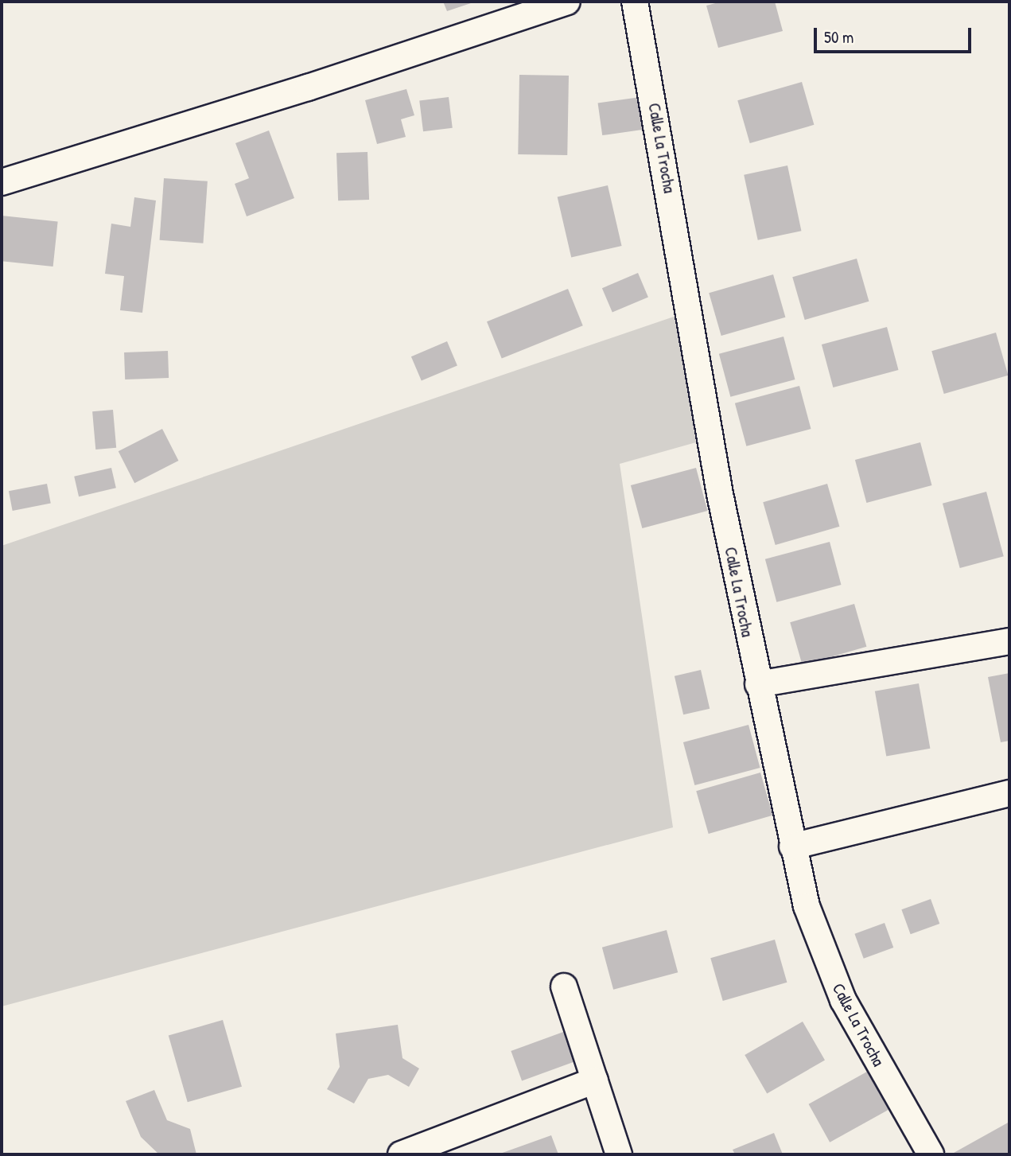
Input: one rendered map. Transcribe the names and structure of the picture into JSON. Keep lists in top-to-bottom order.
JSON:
{
  "streets": {
    "street": ["Calle La Trocha"]
  },
  "scale_bar": "50 m"
}
